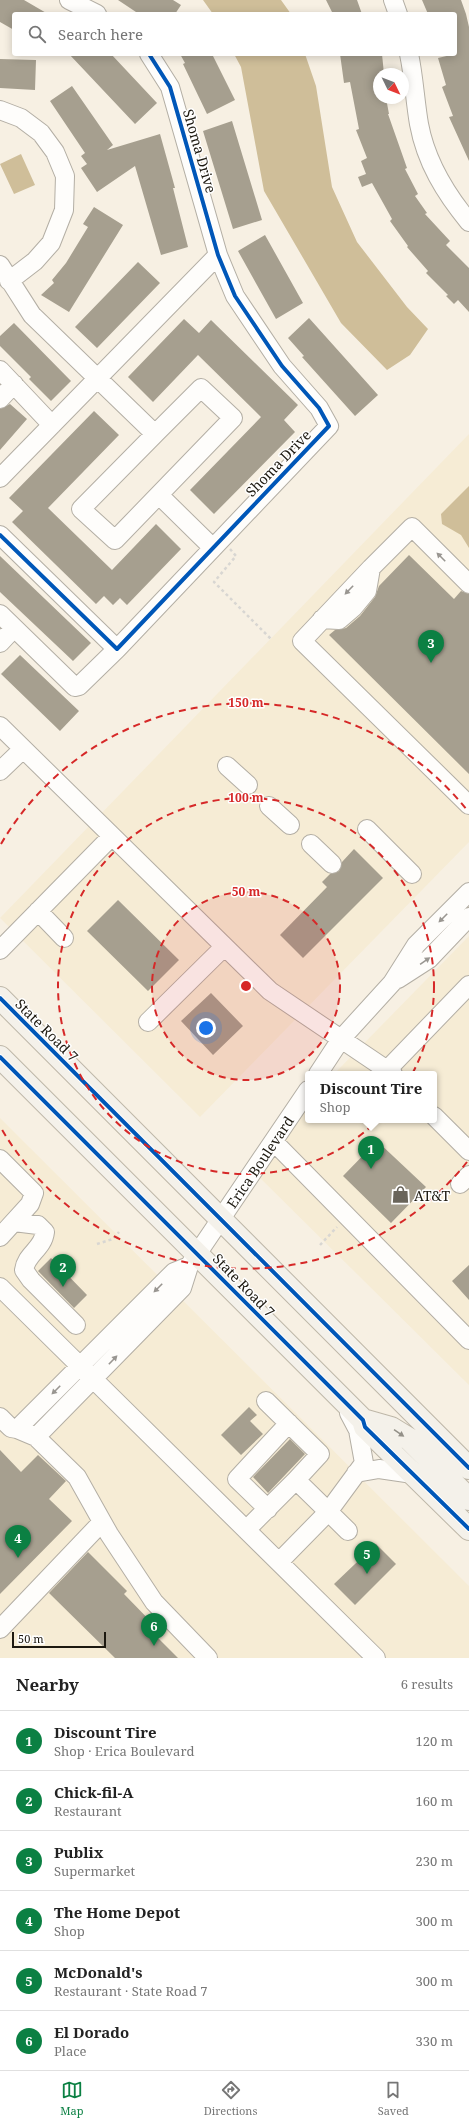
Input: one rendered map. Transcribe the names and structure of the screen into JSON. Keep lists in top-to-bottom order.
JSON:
{
  "streets": {
    "main road": ["State Road 7"],
    "street": ["Shoma Drive", "Erica Boulevard"]
  },
  "crossings": [
    ["State Road 7", "Erica Boulevard"]
  ],
  "places": {
    "shop": ["AT&T"]
  },
  "scale_bar": "50 m",
  "north": "bottom right",
  "page": {
    "search": "Search here",
    "pins": [
      "3",
      "1",
      "2",
      "4",
      "5",
      "6"
    ],
    "popup": ["Discount Tire", "Shop"],
    "scale": "50 m",
    "heading": ["Nearby", "6 results"],
    "list": [
      {
        "mark": "1",
        "name": "Discount Tire",
        "note": "Shop · Erica Boulevard",
        "value": "120 m"
      },
      {
        "mark": "2",
        "name": "Chick-fil-A",
        "note": "Restaurant",
        "value": "160 m"
      },
      {
        "mark": "3",
        "name": "Publix",
        "note": "Supermarket",
        "value": "230 m"
      },
      {
        "mark": "4",
        "name": "The Home Depot",
        "note": "Shop",
        "value": "300 m"
      },
      {
        "mark": "5",
        "name": "McDonald's",
        "note": "Restaurant · State Road 7",
        "value": "300 m"
      },
      {
        "mark": "6",
        "name": "El Dorado",
        "note": "Place",
        "value": "330 m"
      }
    ],
    "nav": ["Map", "Directions", "Saved"]
  },
  "rings": ["150 m", "100 m", "50 m"]
}
